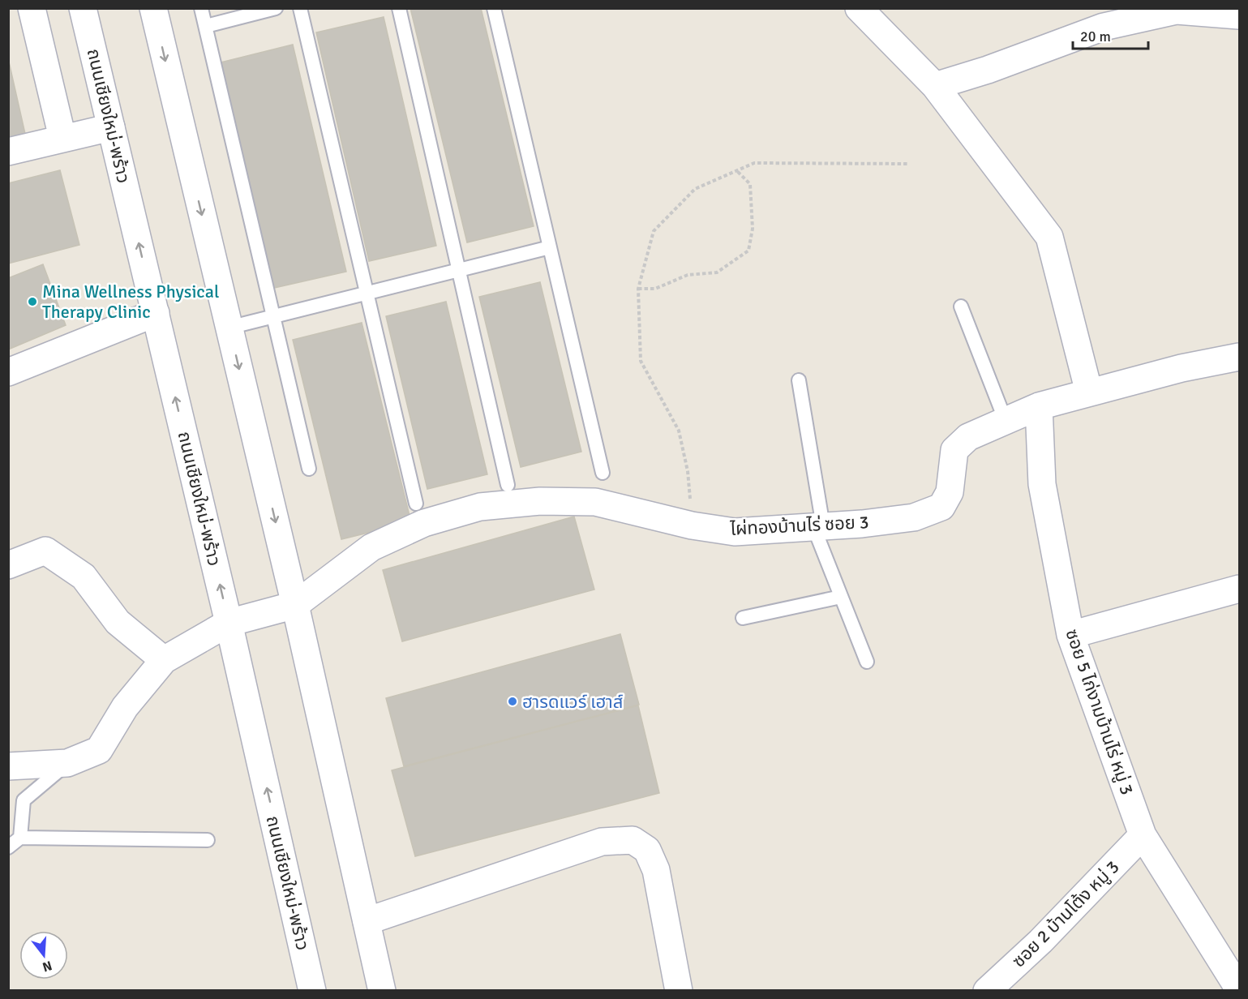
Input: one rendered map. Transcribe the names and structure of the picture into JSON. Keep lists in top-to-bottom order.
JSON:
{
  "streets": {
    "street": [
      "ถนนเชียงใหม่-พร้าว",
      "ไผ่ทองบ้านไร่ ซอย 3",
      "ซอย 5 ไก่งามบ้านไร่ หมู่ 3",
      "ซอย 2 บ้านโต้ง หมู่ 3"
    ]
  },
  "crossings": [
    ["ไผ่ทองบ้านไร่ ซอย 3", "ซอย 5 ไก่งามบ้านไร่ หมู่ 3"],
    ["ซอย 5 ไก่งามบ้านไร่ หมู่ 3", "ซอย 2 บ้านโต้ง หมู่ 3"]
  ],
  "places": ["Mina Wellness Physical Therapy Clinic", "ฮารดแวร์ เฮาส์"],
  "scale_bar": "20 m",
  "north": "bottom"
}
